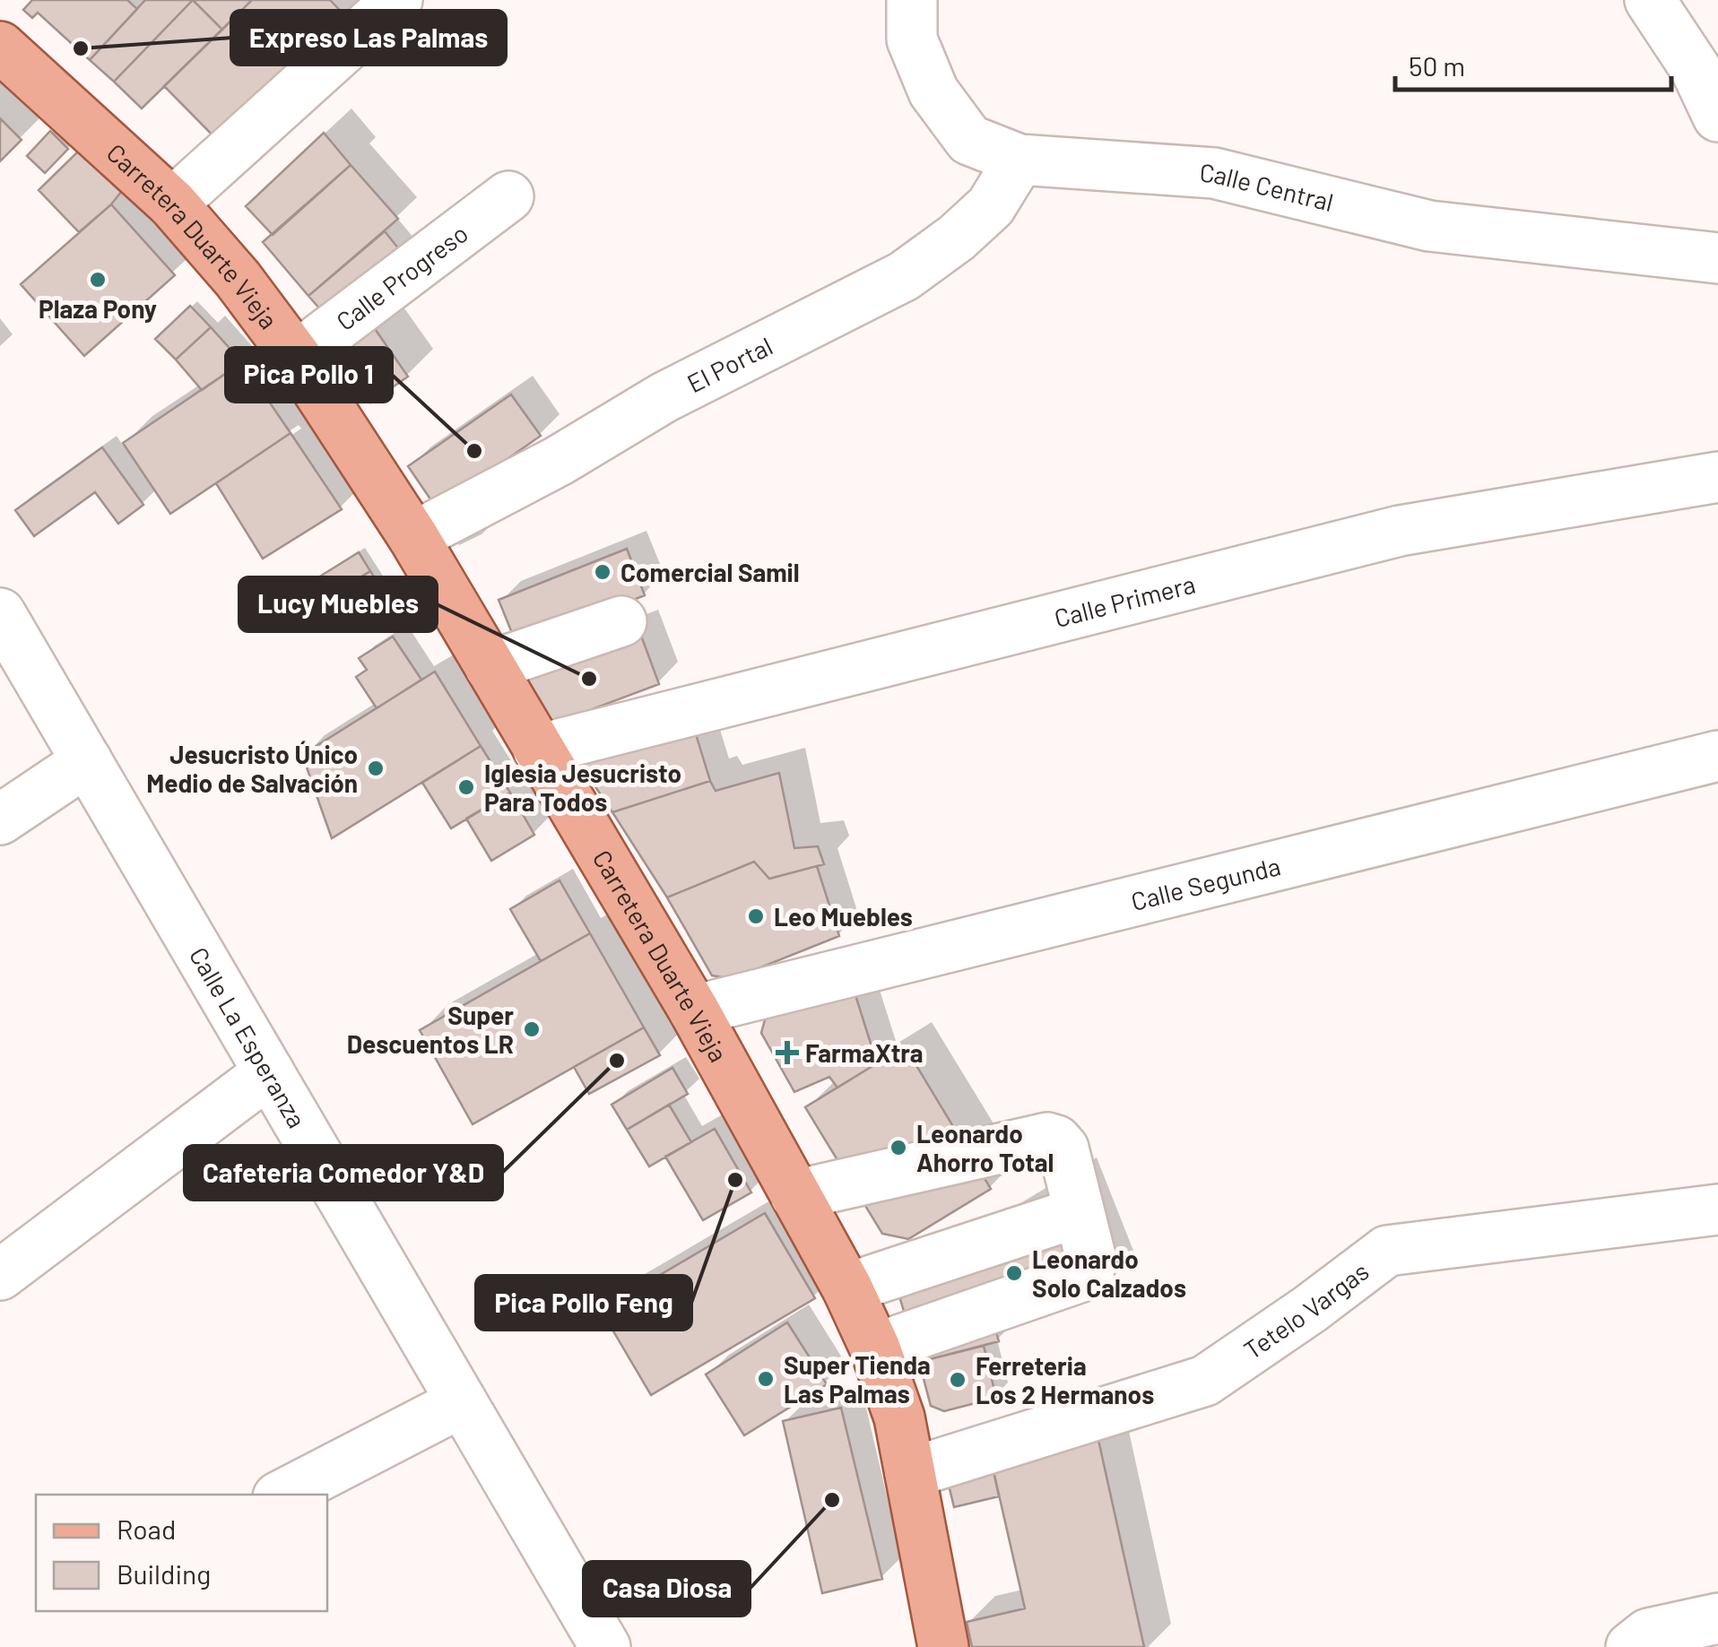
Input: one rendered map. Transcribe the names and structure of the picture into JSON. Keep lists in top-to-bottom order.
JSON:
{
  "streets": {
    "main road": ["Carretera Duarte Vieja"],
    "street": [
      "Calle Central",
      "Calle Progreso",
      "El Portal",
      "Calle Primera",
      "Calle Segunda",
      "Calle La Esperanza",
      "Tetelo Vargas"
    ]
  },
  "crossings": [
    ["Calle Central", "El Portal"],
    ["Carretera Duarte Vieja", "Calle Progreso"],
    ["Carretera Duarte Vieja", "El Portal"],
    ["Carretera Duarte Vieja", "Calle Primera"],
    ["Carretera Duarte Vieja", "Calle Segunda"],
    ["Carretera Duarte Vieja", "Tetelo Vargas"]
  ],
  "places": {
    "other": [
      "Expreso Las Palmas",
      "Plaza Pony",
      "Pica Pollo 1",
      "Comercial Samil",
      "Lucy Muebles",
      "Jesucristo Único Medio de Salvación",
      "Iglesia Jesucristo Para Todos",
      "Leo Muebles",
      "Super Descuentos LR",
      "Cafeteria Comedor Y&D",
      "Leonardo Ahorro Total",
      "Pica Pollo Feng",
      "Leonardo Solo Calzados",
      "Super Tienda Las Palmas",
      "Ferreteria Los 2 Hermanos",
      "Casa Diosa"
    ],
    "health": ["FarmaXtra"]
  },
  "legend": ["Road", "Building"],
  "scale_bar": "50 m"
}
